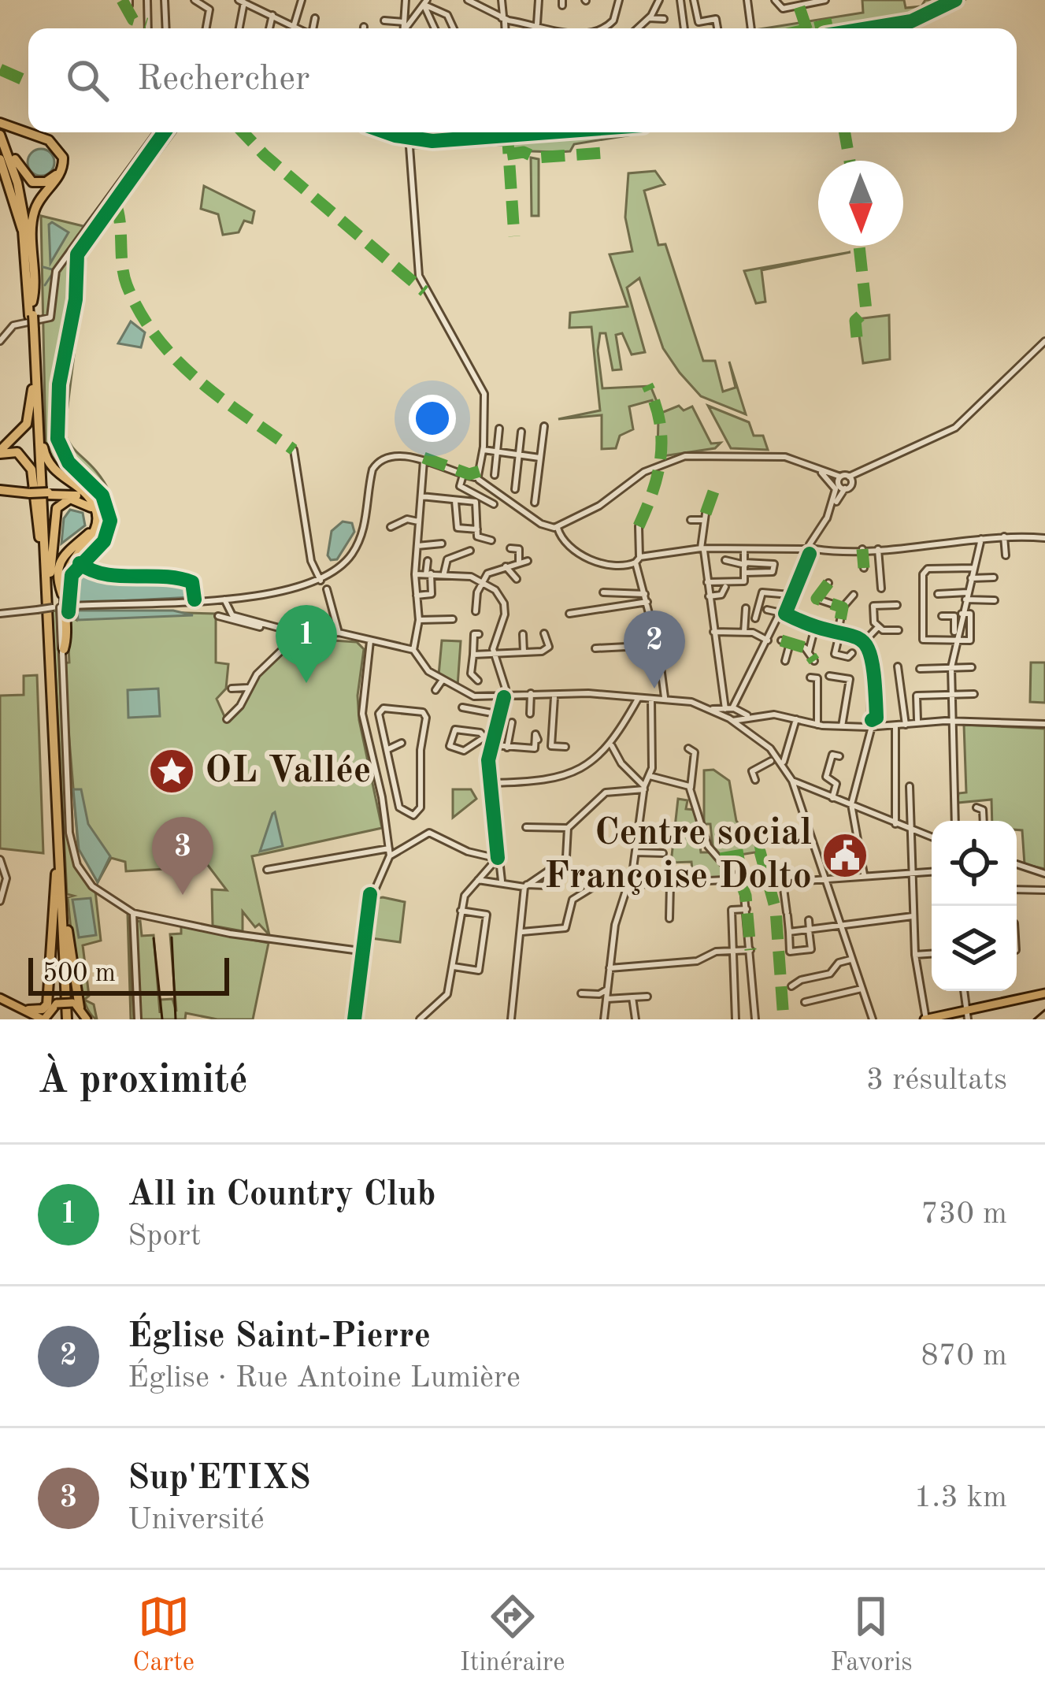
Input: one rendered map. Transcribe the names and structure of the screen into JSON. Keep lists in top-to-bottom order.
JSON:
{
  "places": {
    "place": ["OL Vallée"],
    "public building": ["Centre social Françoise Dolto"]
  },
  "scale_bar": "500 m",
  "north": "bottom",
  "page": {
    "search": "Rechercher",
    "pins": ["1", "2", "3"],
    "scale": "500 m",
    "heading": ["À proximité", "3 résultats"],
    "list": [
      {
        "mark": "1",
        "name": "All in Country Club",
        "note": "Sport",
        "value": "730 m"
      },
      {
        "mark": "2",
        "name": "Église Saint-Pierre",
        "note": "Église · Rue Antoine Lumière",
        "value": "870 m"
      },
      {
        "mark": "3",
        "name": "Sup'ETIXS",
        "note": "Université",
        "value": "1.3 km"
      }
    ],
    "nav": ["Carte", "Itinéraire", "Favoris"]
  }
}
